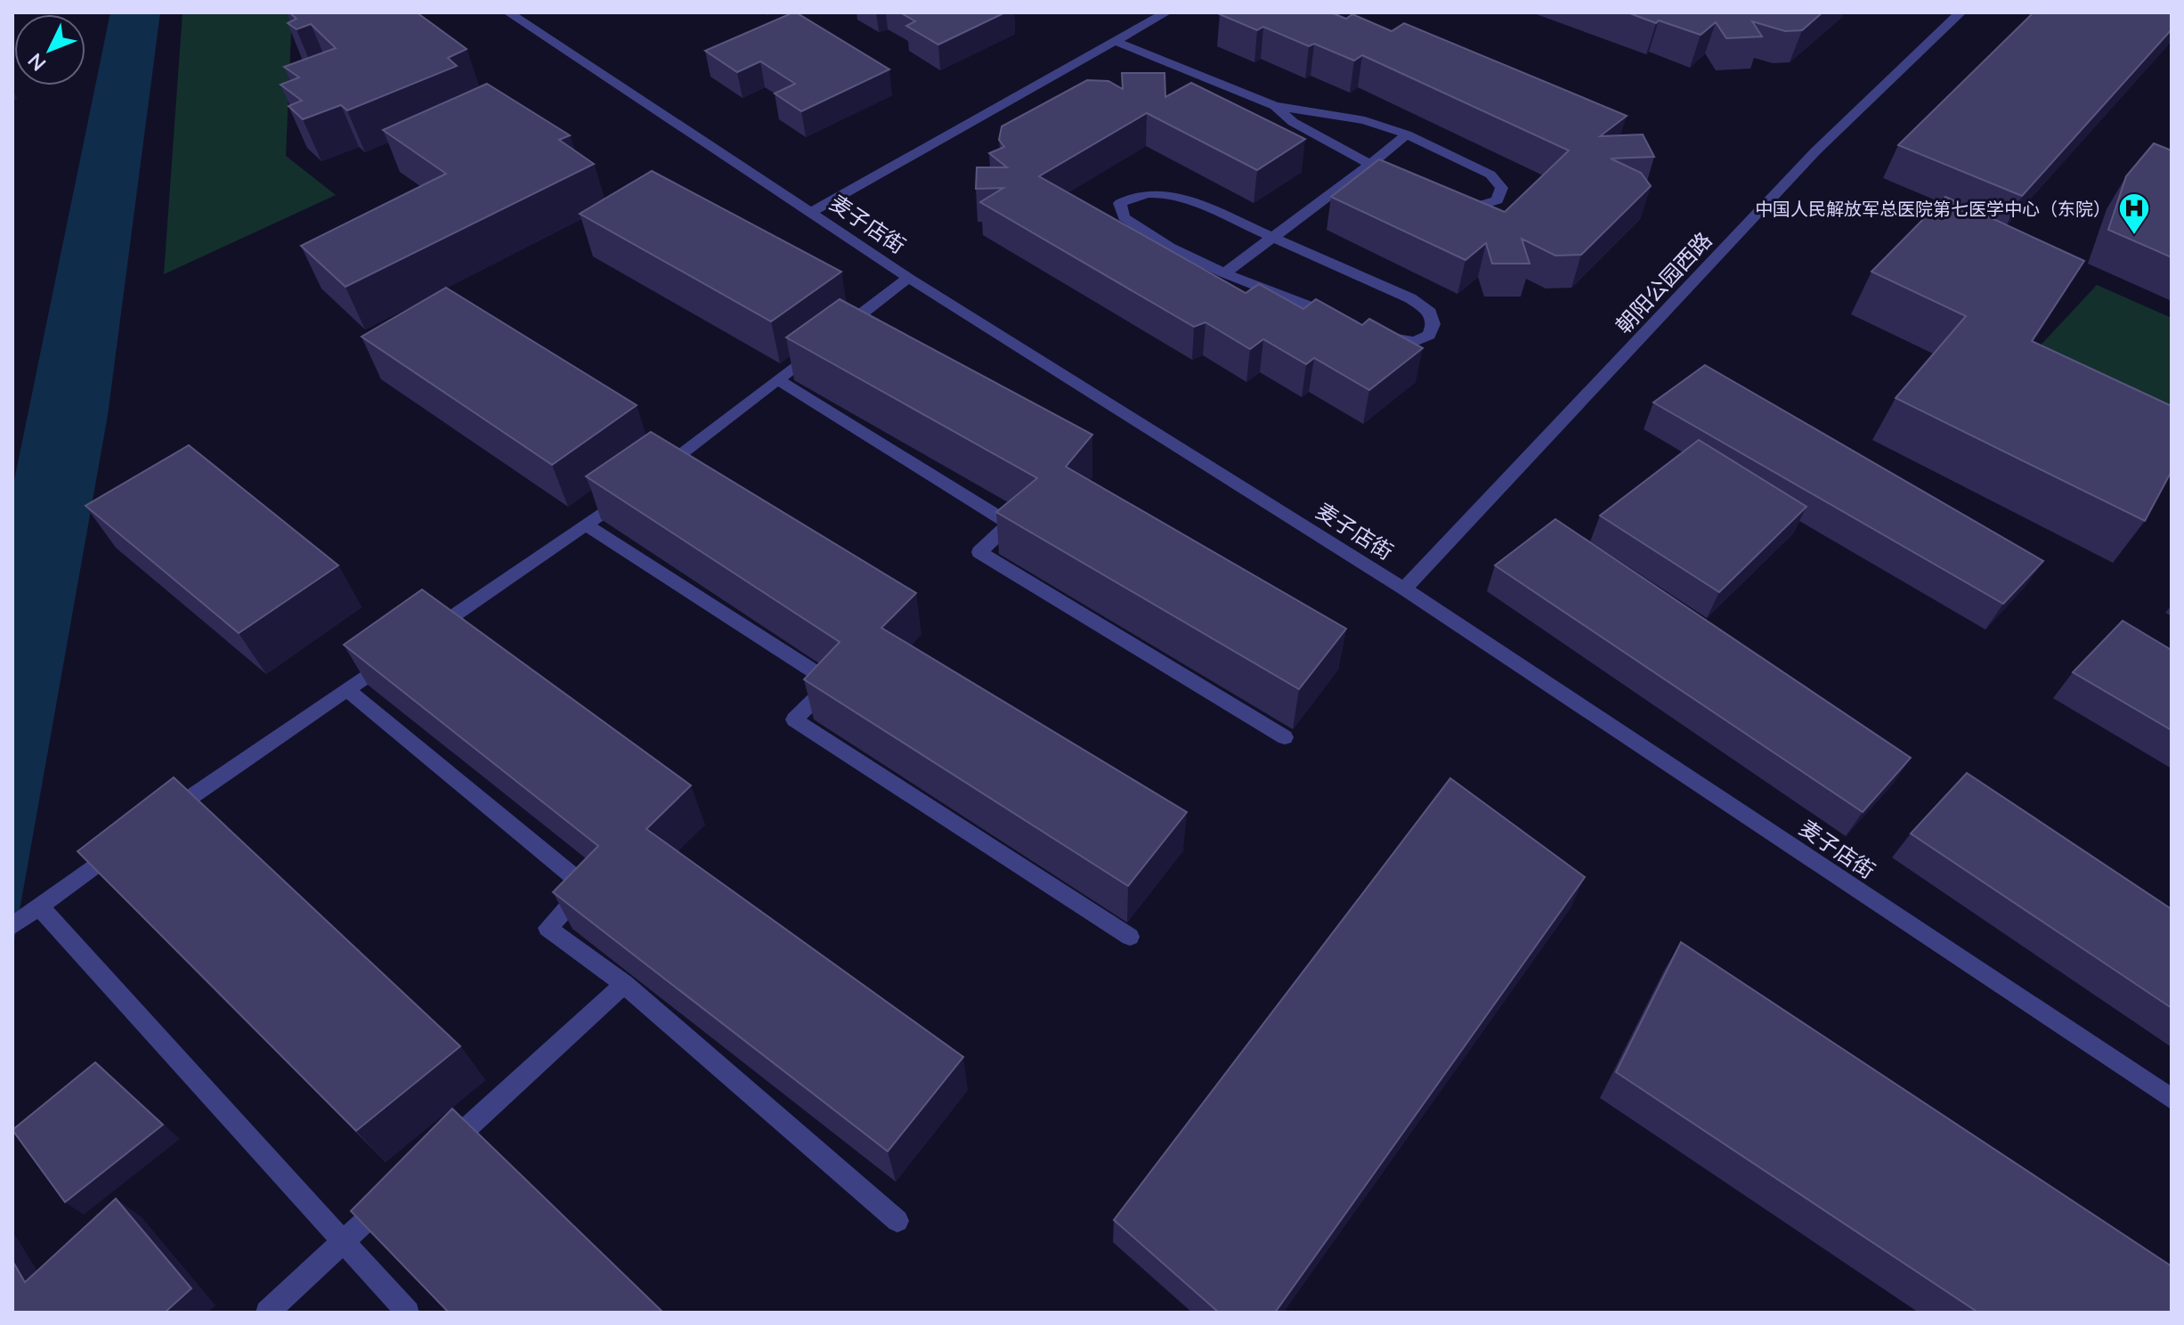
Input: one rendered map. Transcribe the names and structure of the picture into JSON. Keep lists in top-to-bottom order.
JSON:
{
  "streets": {
    "street": ["麦子店街", "朝阳公园西路"]
  },
  "crossings": [
    ["麦子店街", "朝阳公园西路"]
  ],
  "places": {
    "hospital": ["中国人民解放军总医院第七医学中心（东院）"]
  },
  "north": "bottom left"
}
